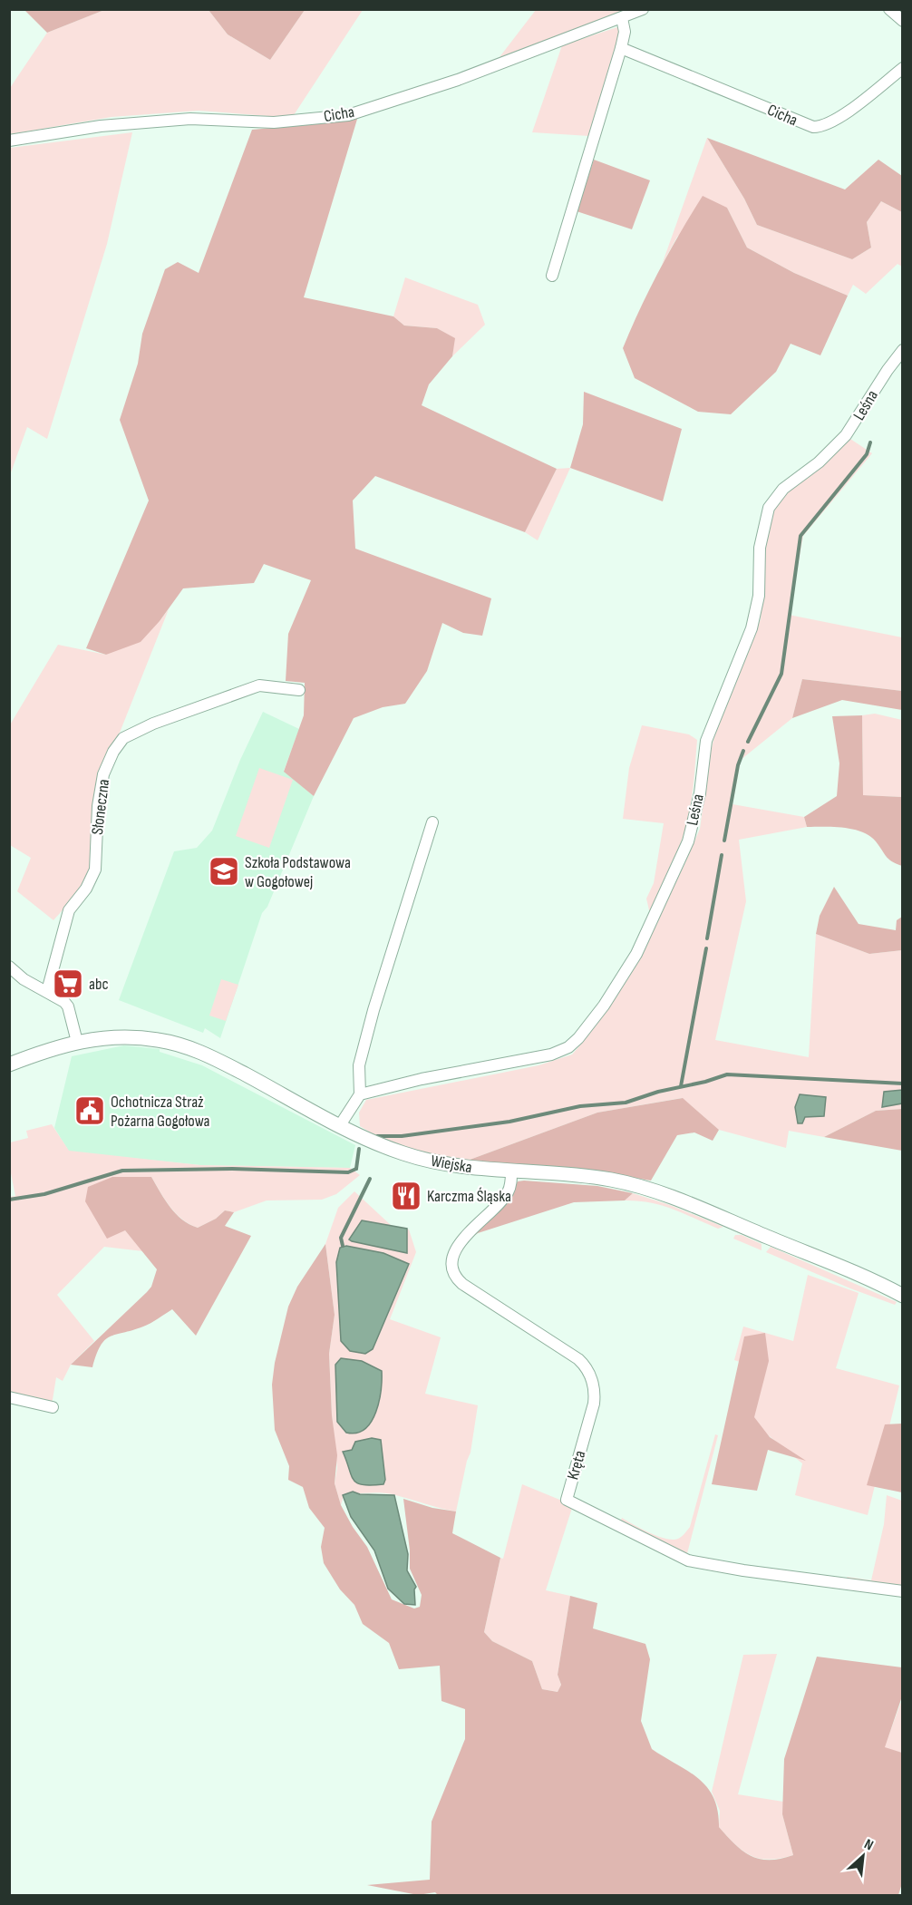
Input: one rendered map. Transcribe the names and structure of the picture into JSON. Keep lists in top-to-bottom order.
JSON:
{
  "streets": {
    "street": [
      "Cicha",
      "Leśna",
      "Słoneczna",
      "Wiejska",
      "Kręta"
    ]
  },
  "crossings": [
    ["Wiejska", "Kręta"]
  ],
  "places": {
    "school or university": ["Szkoła Podstawowa w Gogołowej"],
    "supermarket": ["abc"],
    "public building": ["Ochotnicza Straż Pożarna Gogołowa"],
    "restaurant": ["Karczma Śląska"]
  },
  "north": "top right"
}
